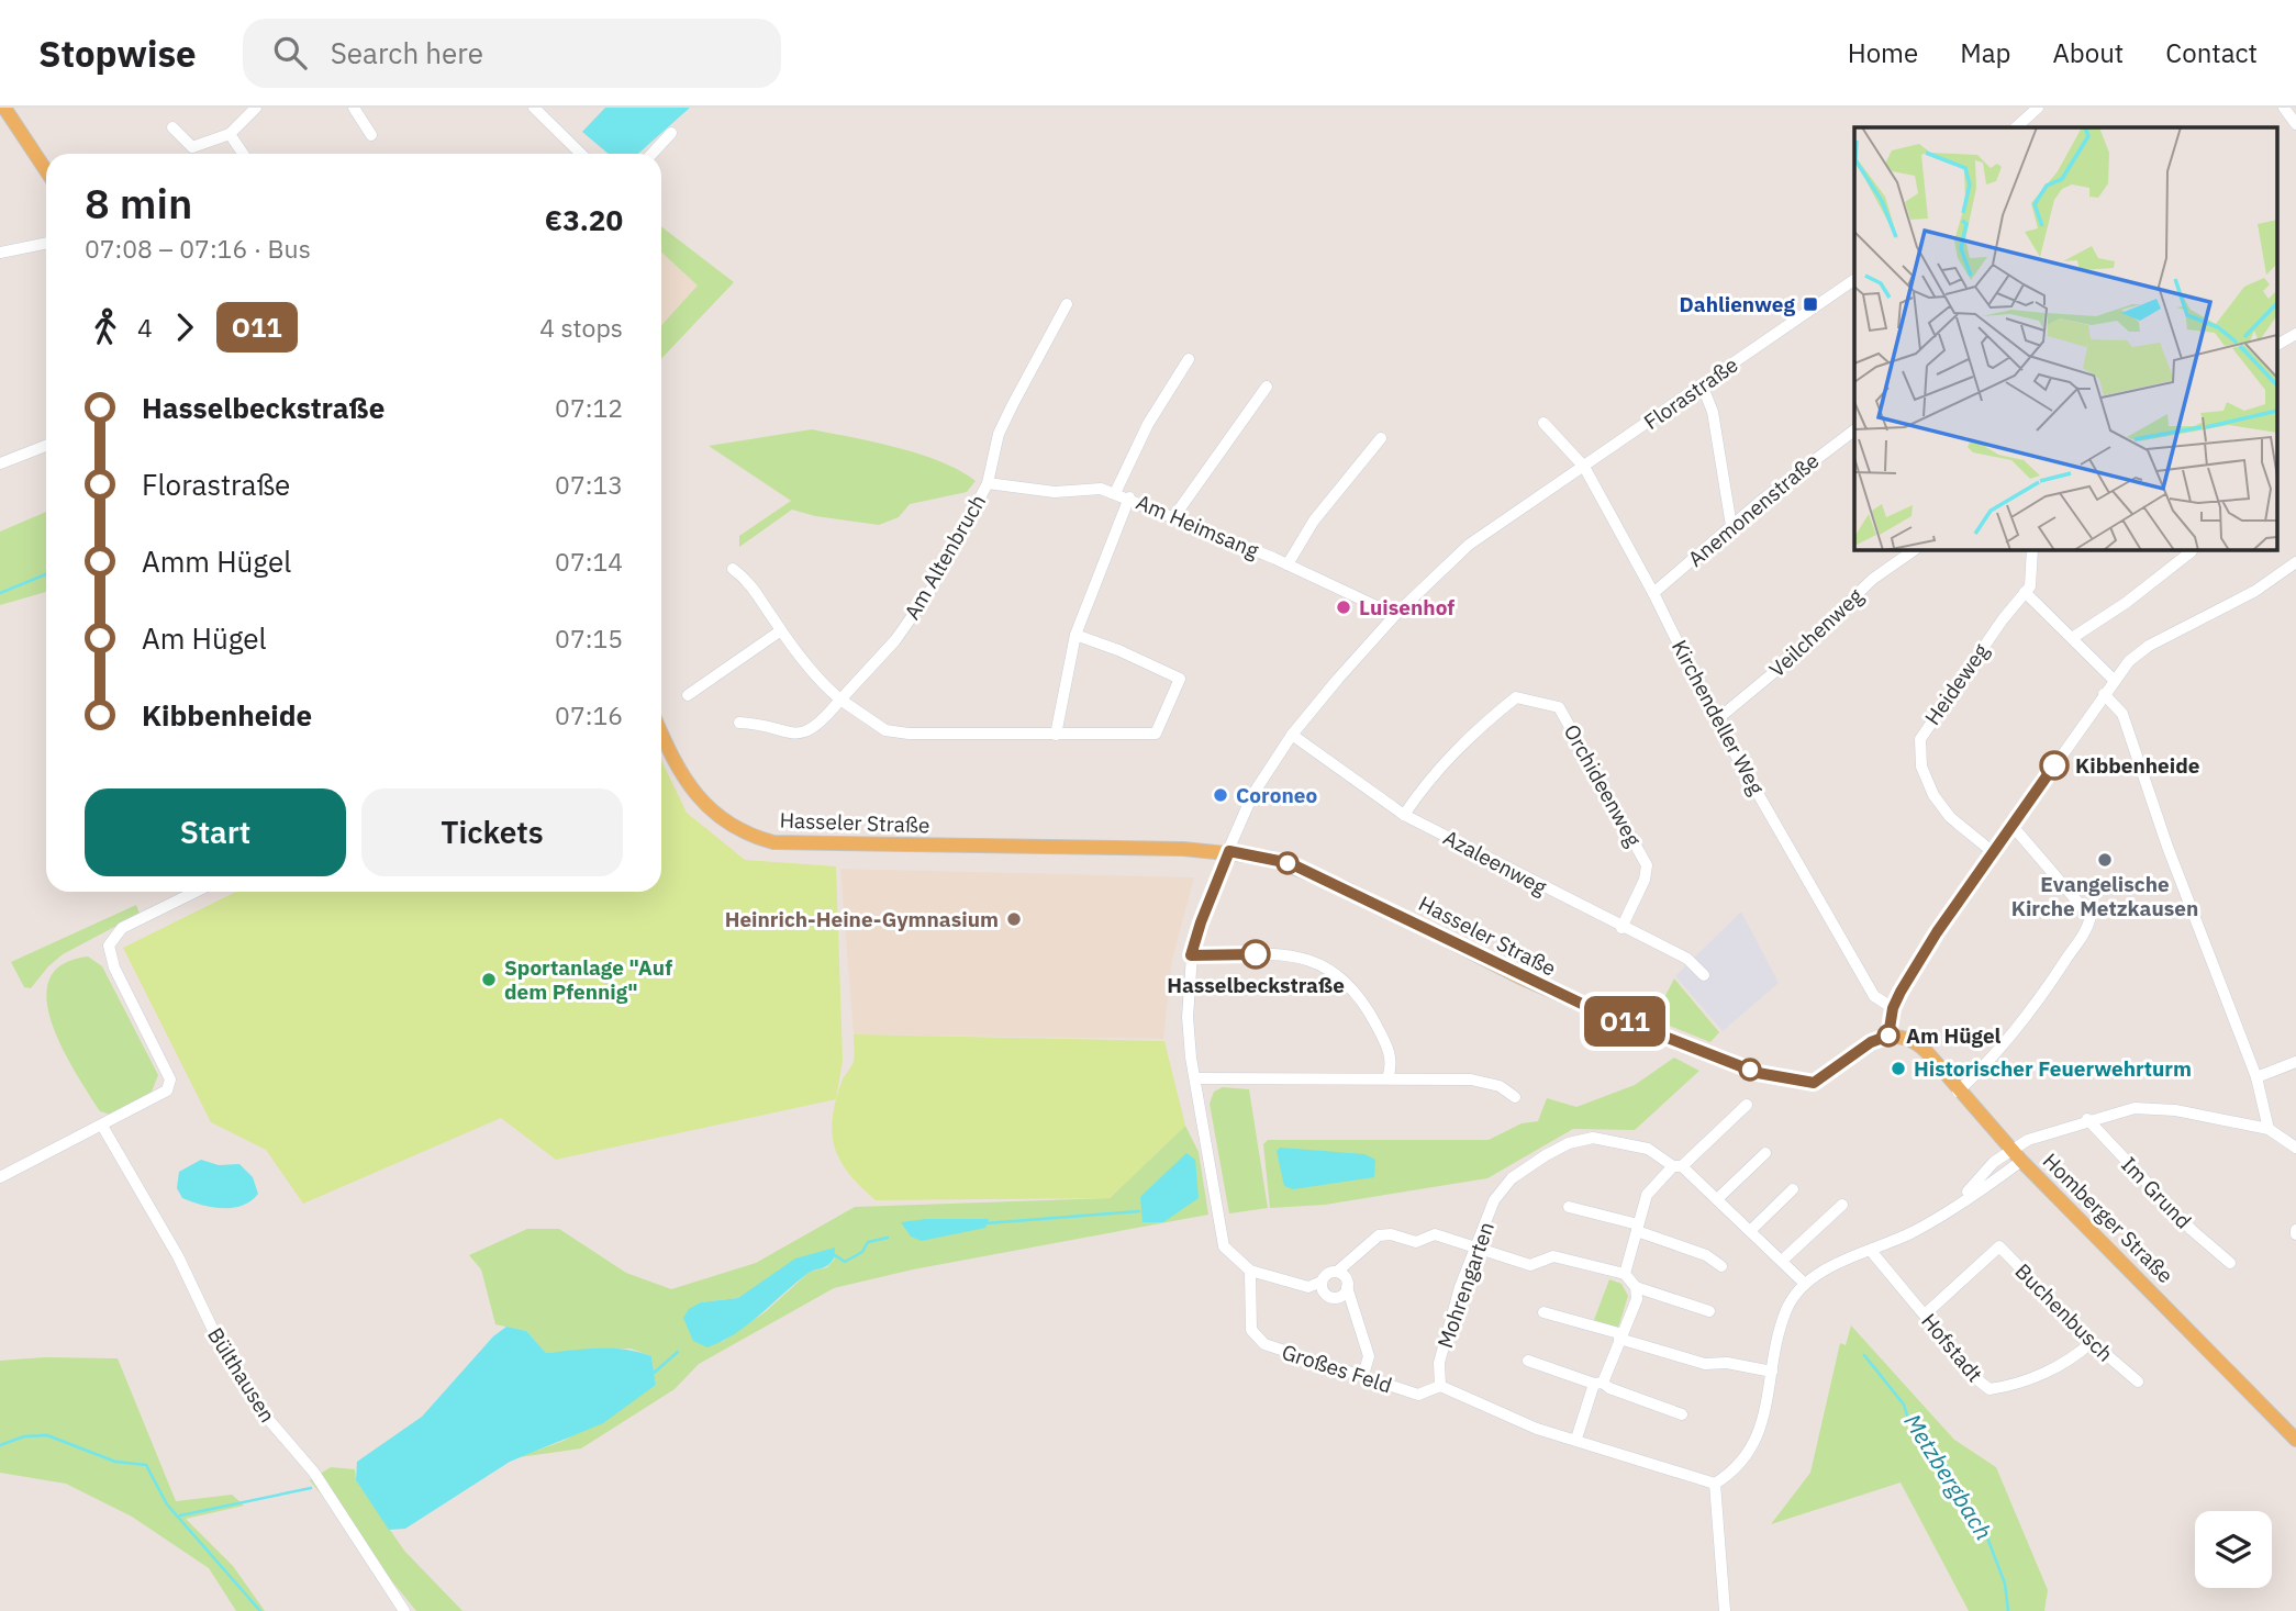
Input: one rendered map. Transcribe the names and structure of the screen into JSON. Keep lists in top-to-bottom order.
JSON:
{
  "streets": {
    "main road": ["Hasseler Straße", "Homberger Straße"],
    "street": [
      "Florastraße",
      "Anemonenstraße",
      "Am Heimsang",
      "Am Altenbruch",
      "Veilchenweg",
      "Heideweg",
      "Kirchendeller Weg",
      "Orchideenweg",
      "Azaleenweg",
      "Im Grund",
      "Mohrengarten",
      "Buchenbusch",
      "Hofstadt",
      "Großes Feld",
      "Bülthausen"
    ]
  },
  "crossings": [
    ["Florastraße", "Am Heimsang"],
    ["Florastraße", "Kirchendeller Weg"],
    ["Florastraße", "Hasseler Straße"],
    ["Florastraße", "Azaleenweg"],
    ["Anemonenstraße", "Kirchendeller Weg"],
    ["Am Heimsang", "Am Altenbruch"],
    ["Veilchenweg", "Kirchendeller Weg"],
    ["Orchideenweg", "Azaleenweg"],
    ["Hasseler Straße", "Homberger Straße"],
    ["Mohrengarten", "Großes Feld"],
    ["Buchenbusch", "Hofstadt"]
  ],
  "water": ["Metzbergbach"],
  "places": {
    "transit": ["Dahlienweg"],
    "other": [
      "Luisenhof",
      "Kibbenheide",
      "Coroneo",
      "Evangelische Kirche Metzkausen",
      "Heinrich-Heine-Gymnasium",
      "Hasselbeckstraße",
      "Sportanlage \"Auf dem Pfennig\"",
      "Am Hügel",
      "Historischer Feuerwehrturm"
    ]
  },
  "lines": ["bus line O11"],
  "page": {
    "header": "Stopwise",
    "search": "Search here",
    "nav": [
      "Home",
      "Map",
      "About",
      "Contact"
    ],
    "on_map": "O11",
    "heading": ["8 min", "07:08 – 07:16 · Bus", "€3.20"],
    "legs": ["4", "O11", "4 stops"],
    "list": [
      {
        "name": "Hasselbeckstraße",
        "value": "07:12"
      },
      {
        "name": "Florastraße",
        "value": "07:13"
      },
      {
        "name": "Amm Hügel",
        "value": "07:14"
      },
      {
        "name": "Am Hügel",
        "value": "07:15"
      },
      {
        "name": "Kibbenheide",
        "value": "07:16"
      }
    ],
    "buttons": ["Start", "Tickets"]
  }
}
